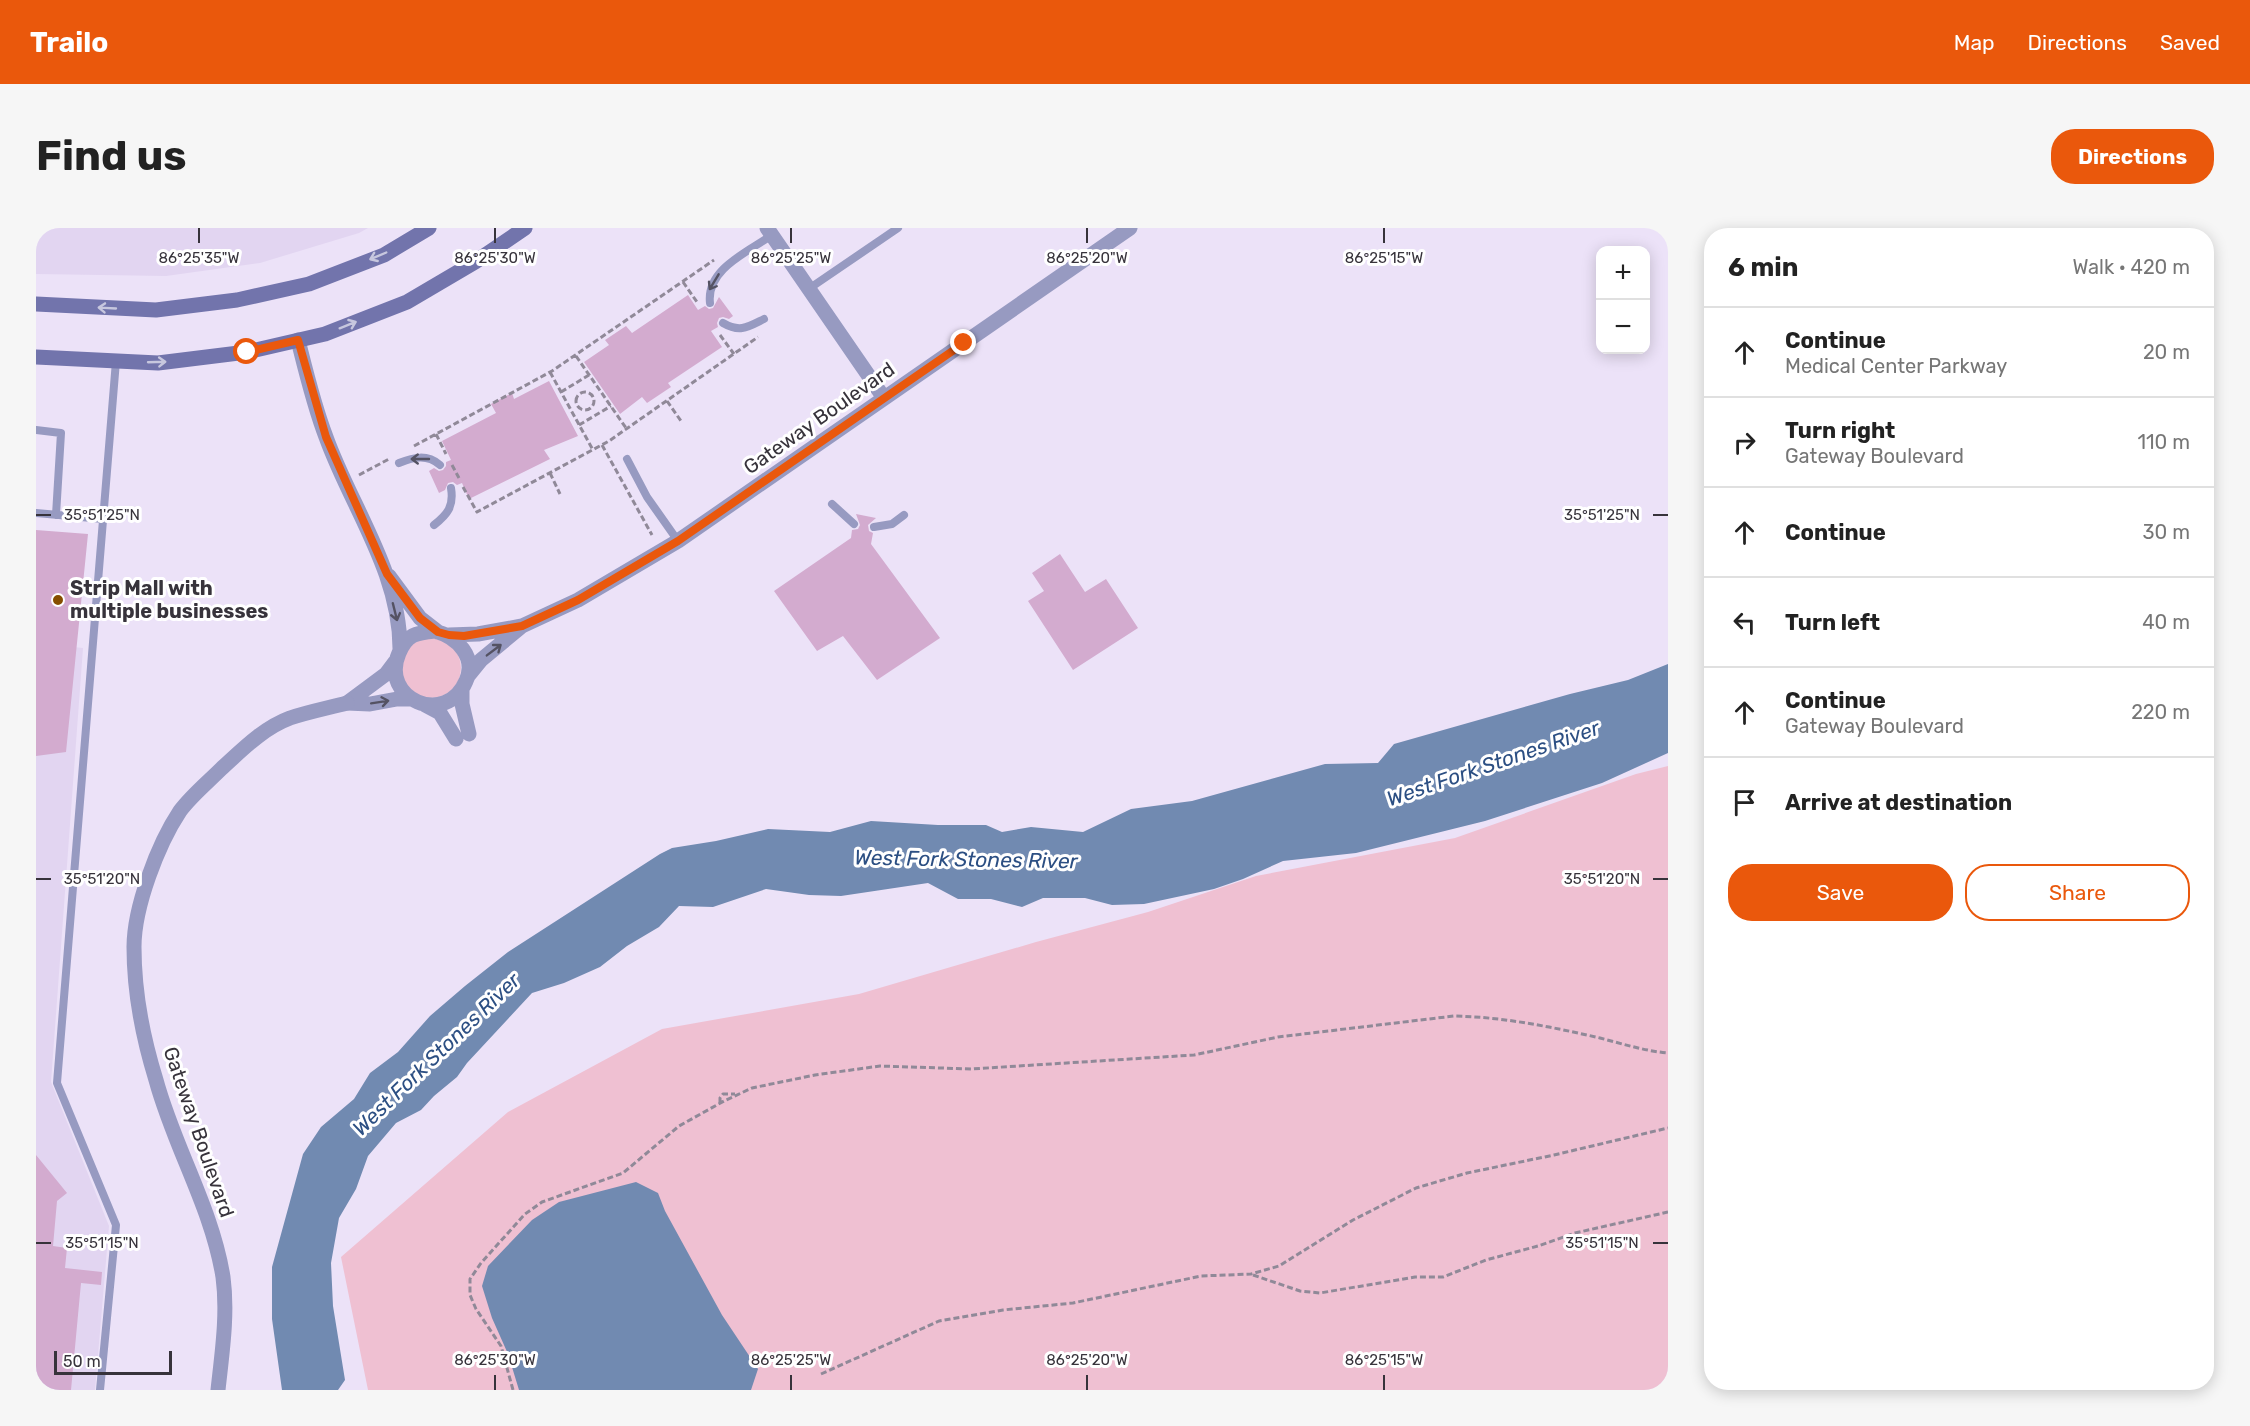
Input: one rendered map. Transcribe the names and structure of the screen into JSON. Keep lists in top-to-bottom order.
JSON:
{
  "streets": {
    "street": ["Gateway Boulevard"]
  },
  "water": ["West Fork Stones River"],
  "places": ["Strip Mall with multiple businesses"],
  "scale_bar": "50 m",
  "page": {
    "header": "Trailo",
    "nav": ["Map", "Directions", "Saved"],
    "buttons": [
      "Directions",
      ["Save", "Share"]
    ],
    "title": "Find us",
    "heading": ["6 min", "Walk · 420 m"],
    "map_buttons": ["+", "−"],
    "list": [
      ["Continue", "Medical Center Parkway", "20 m"],
      ["Turn right", "Gateway Boulevard", "110 m"],
      ["Continue", "30 m"],
      ["Turn left", "40 m"],
      ["Continue", "Gateway Boulevard", "220 m"],
      "Arrive at destination"
    ],
    "scale": "50 m"
  },
  "coordinates": [
    "86°25'35\"W",
    "86°25'30\"W",
    "86°25'25\"W",
    "86°25'20\"W",
    "86°25'15\"W",
    "35°51'25\"N",
    "35°51'20\"N",
    "35°51'15\"N"
  ]
}
